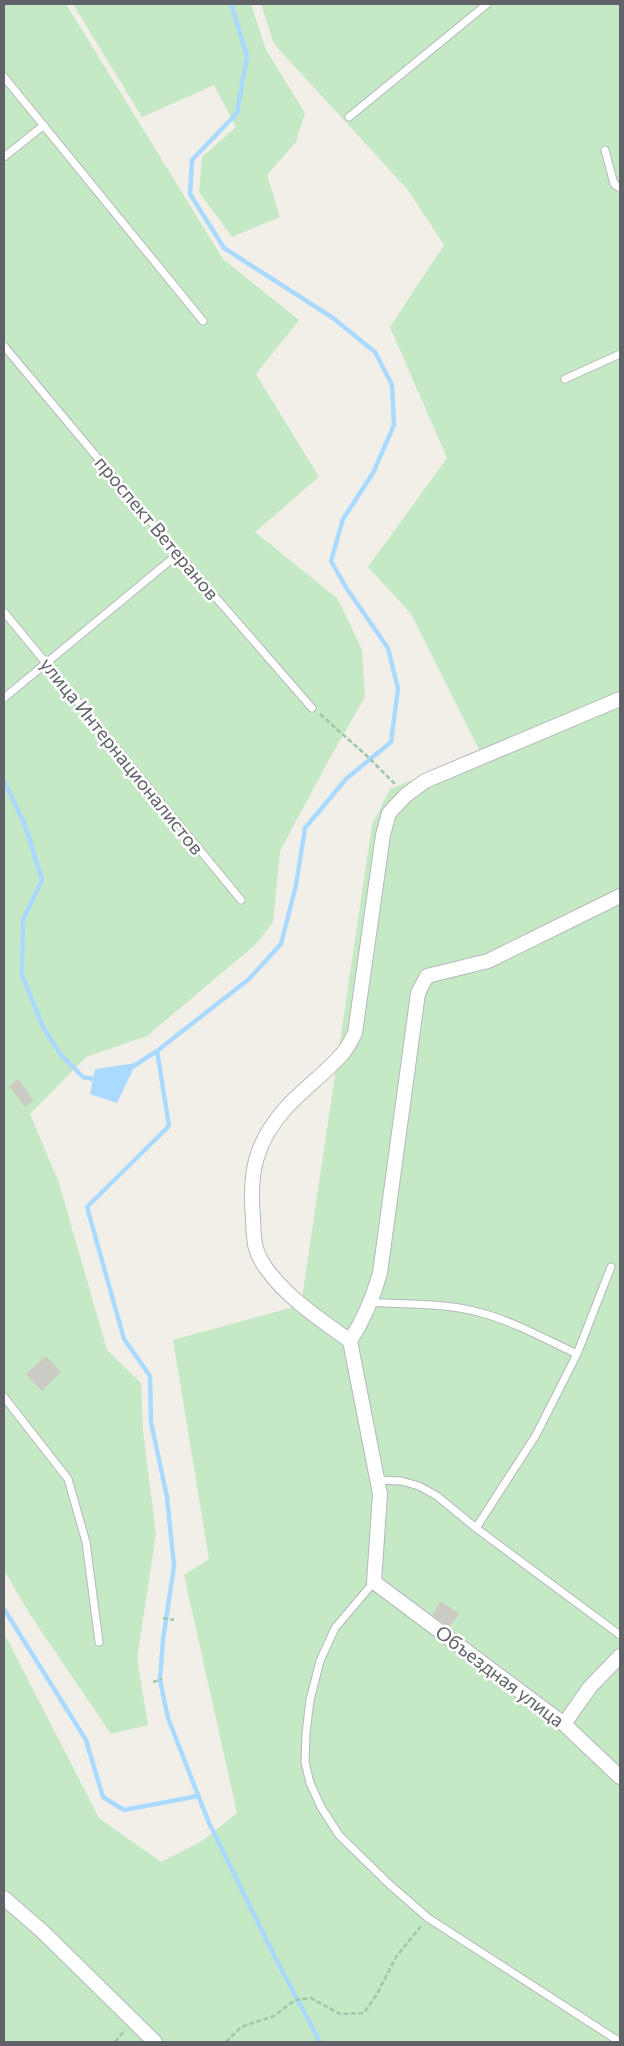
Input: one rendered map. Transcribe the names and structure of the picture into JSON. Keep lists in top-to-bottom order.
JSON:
{
  "streets": {
    "street": ["Объездная улица"],
    "lane": ["проспект Ветеранов", "улица Интернационалистов"]
  }
}
